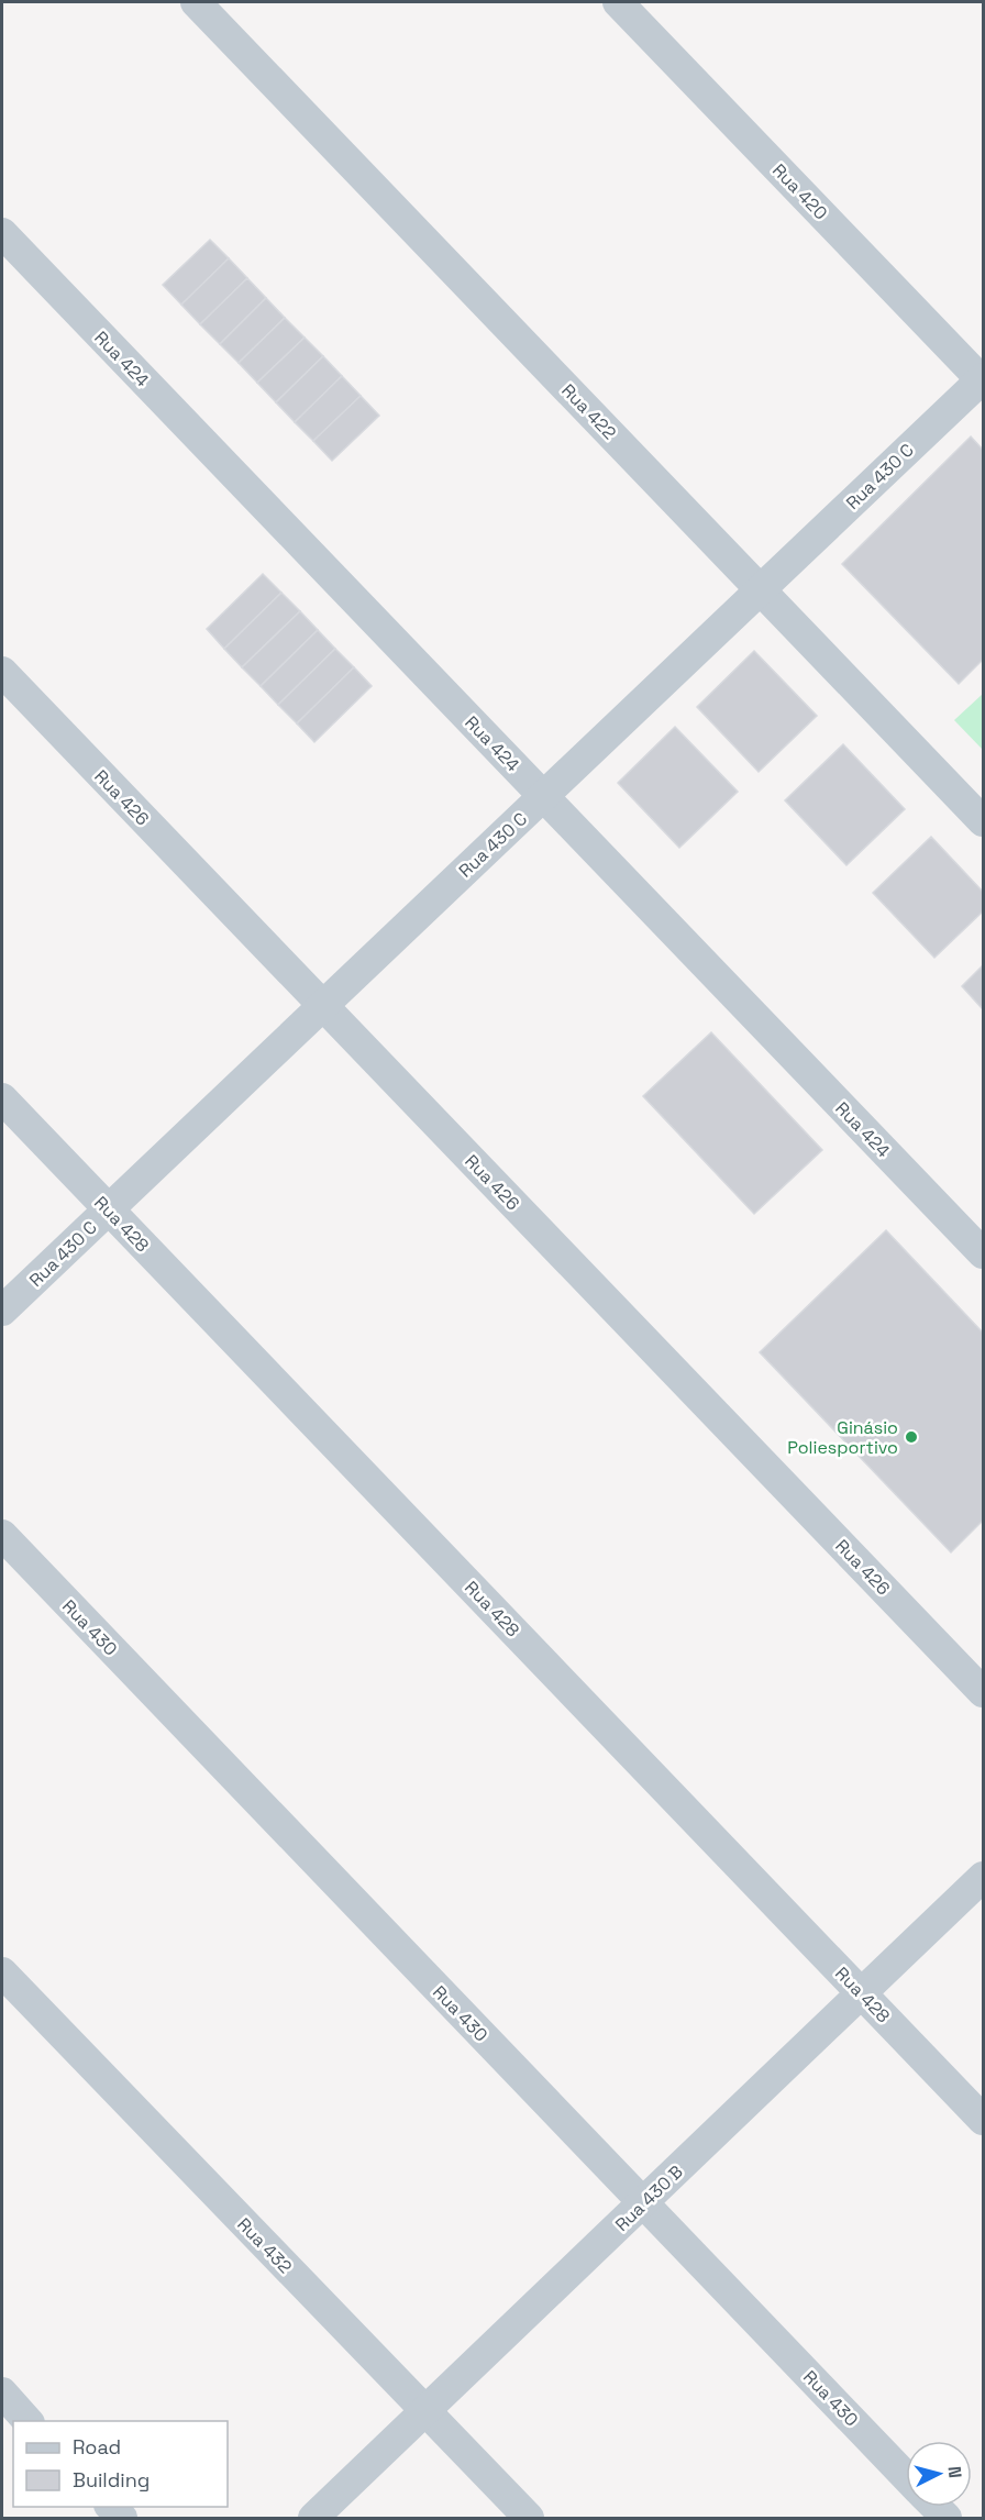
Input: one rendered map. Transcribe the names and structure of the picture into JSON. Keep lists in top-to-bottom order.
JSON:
{
  "streets": {
    "street": [
      "Rua 420",
      "Rua 424",
      "Rua 422",
      "Rua 430 C",
      "Rua 426",
      "Rua 428",
      "Rua 430",
      "Rua 430 B",
      "Rua 432"
    ]
  },
  "crossings": [
    ["Rua 420", "Rua 430 C"],
    ["Rua 424", "Rua 430 C"],
    ["Rua 422", "Rua 430 C"],
    ["Rua 430 C", "Rua 426"],
    ["Rua 430 C", "Rua 428"],
    ["Rua 428", "Rua 430 B"],
    ["Rua 430", "Rua 430 B"],
    ["Rua 430 B", "Rua 432"]
  ],
  "places": ["Ginásio Poliesportivo"],
  "legend": ["Road", "Building"],
  "north": "right"
}
